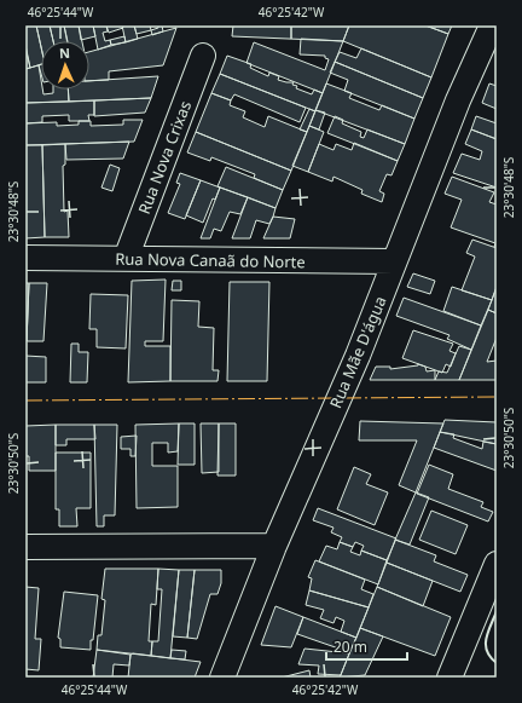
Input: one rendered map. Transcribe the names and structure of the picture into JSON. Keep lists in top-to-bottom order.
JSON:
{
  "streets": {
    "street": ["Rua Nova Crixas", "Rua Nova Canaã do Norte", "Rua Mãe D'água"]
  },
  "crossings": [
    ["Rua Nova Crixas", "Rua Nova Canaã do Norte"],
    ["Rua Nova Canaã do Norte", "Rua Mãe D'água"]
  ],
  "scale_bar": "20 m",
  "north": "top",
  "coordinates": [
    "46°25'44\"W",
    "46°25'42\"W",
    "23°30'48\"S",
    "23°30'50\"S"
  ]
}
